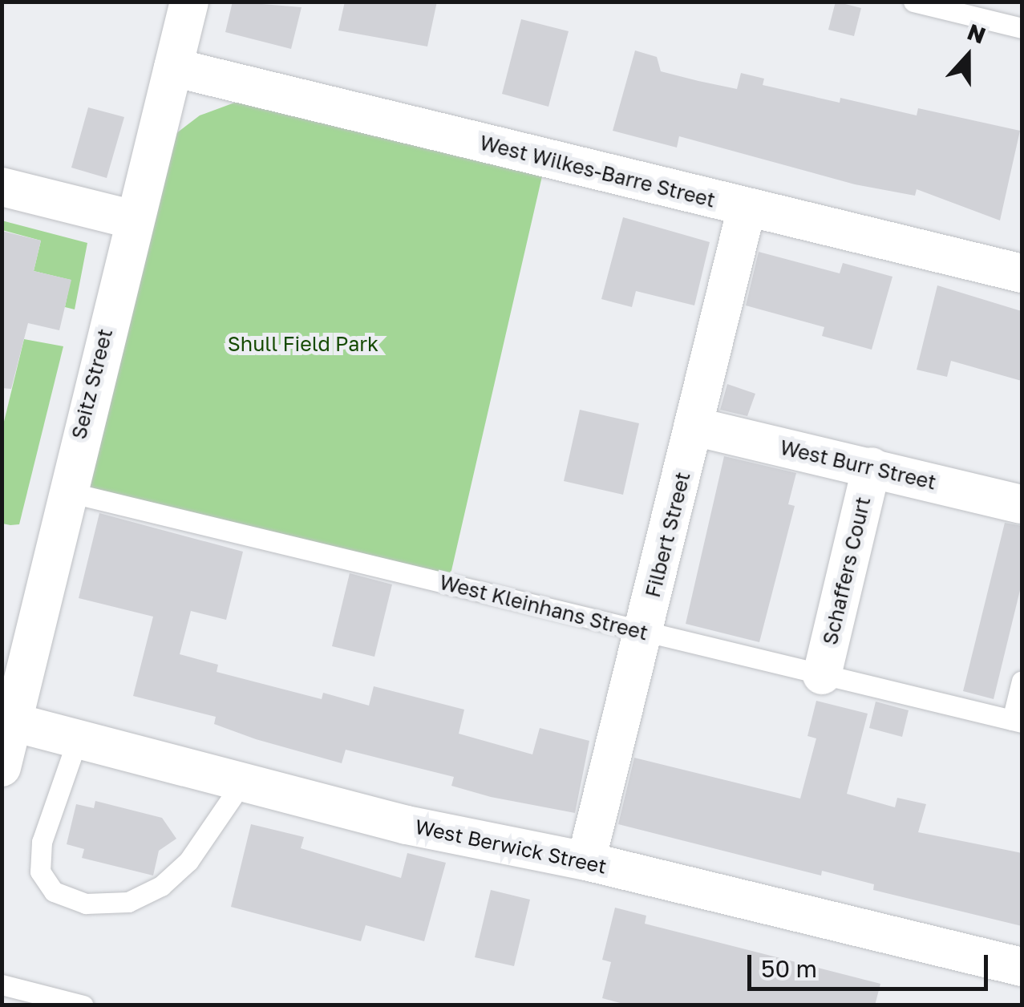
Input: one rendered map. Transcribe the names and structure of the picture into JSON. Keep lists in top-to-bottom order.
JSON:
{
  "streets": {
    "street": [
      "West Wilkes-Barre Street",
      "Seitz Street",
      "West Burr Street",
      "Filbert Street",
      "Schaffers Court",
      "West Berwick Street"
    ],
    "lane": ["West Kleinhans Street"]
  },
  "crossings": [
    ["West Wilkes-Barre Street", "Seitz Street"],
    ["West Wilkes-Barre Street", "Filbert Street"],
    ["Seitz Street", "West Kleinhans Street"],
    ["Seitz Street", "West Berwick Street"],
    ["West Burr Street", "Filbert Street"],
    ["West Burr Street", "Schaffers Court"],
    ["Filbert Street", "West Kleinhans Street"],
    ["Filbert Street", "West Berwick Street"],
    ["Schaffers Court", "West Kleinhans Street"]
  ],
  "parks": ["Shull Field Park"],
  "scale_bar": "50 m",
  "north": "top"
}
